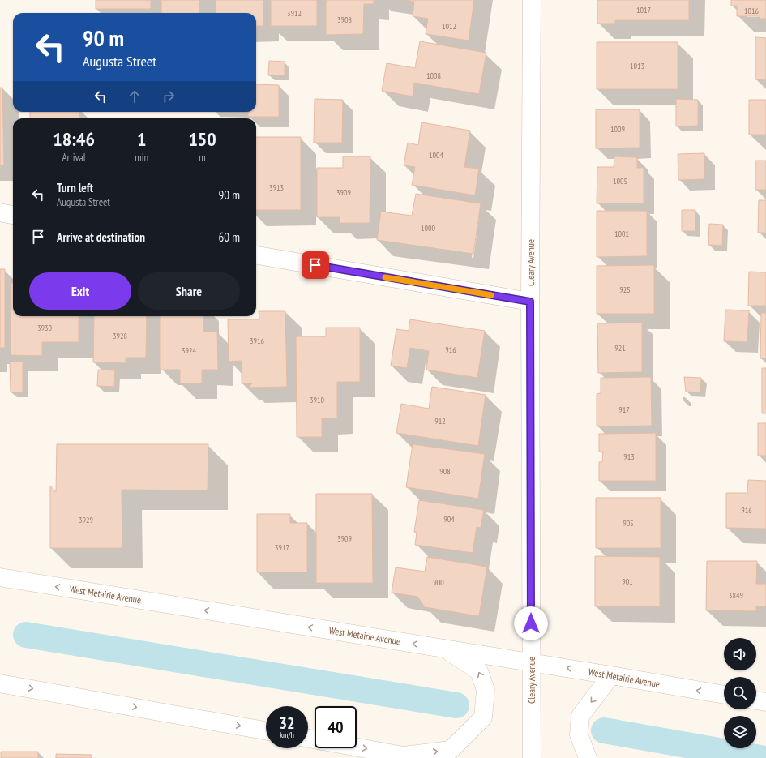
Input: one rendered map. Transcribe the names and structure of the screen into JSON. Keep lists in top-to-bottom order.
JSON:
{
  "streets": {
    "main road": ["Cleary Avenue", "West Metairie Avenue"]
  },
  "crossings": [
    ["Cleary Avenue", "West Metairie Avenue"]
  ],
  "house_numbers": [
    "1017",
    "1016",
    "3912",
    "3908",
    "1012",
    "1013",
    "1008",
    "1009",
    "1004",
    "1005",
    "3913",
    "3909",
    "1000",
    "1001",
    "925",
    "3930",
    "3928",
    "3916",
    "921",
    "916",
    "3924",
    "3910",
    "917",
    "912",
    "913",
    "908",
    "916",
    "904",
    "3929",
    "905",
    "3909",
    "3917",
    "901",
    "900",
    "3849"
  ],
  "page": {
    "turn": ["90 m", "Augusta Street"],
    "eta": [
      "18:46",
      "Arrival",
      "1",
      "min",
      "150",
      "m"
    ],
    "list": [
      {
        "name": "Turn left",
        "note": "Augusta Street",
        "value": "90 m"
      },
      {
        "name": "Arrive at destination",
        "value": "60 m"
      }
    ],
    "buttons": ["Exit", "Share"],
    "speed": "32 km/h",
    "limit": "40"
  }
}
